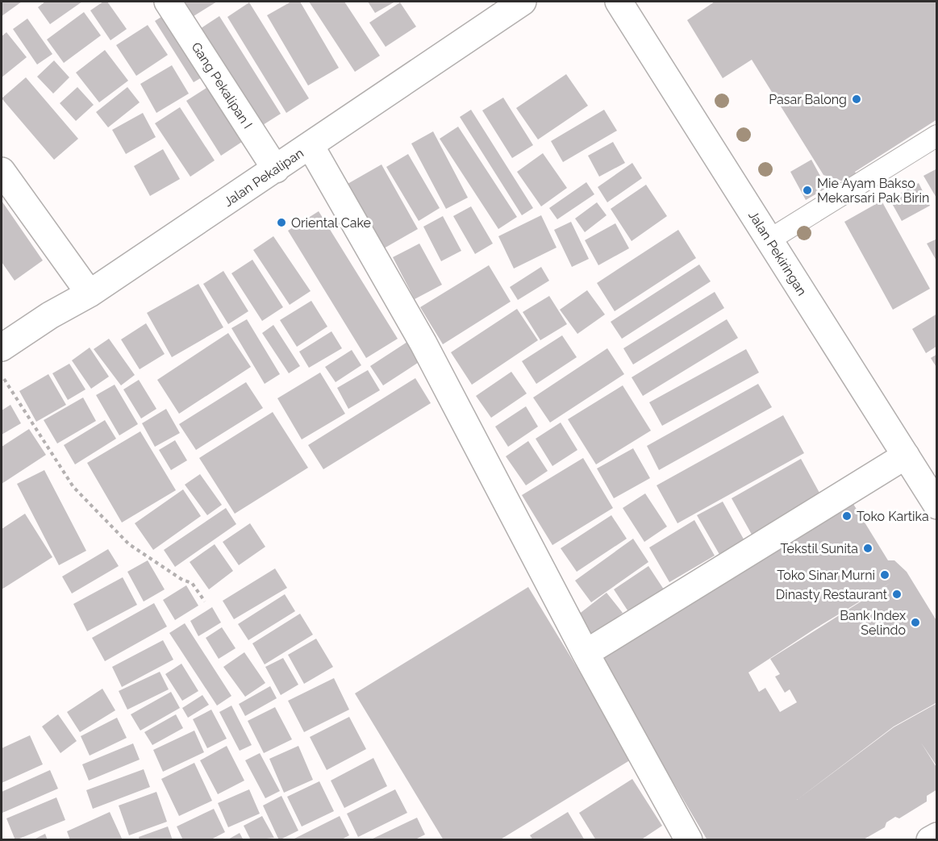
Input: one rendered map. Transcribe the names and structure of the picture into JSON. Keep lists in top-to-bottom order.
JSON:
{
  "streets": {
    "street": ["Gang Pekalipan I", "Jalan Pekalipan", "Jalan Pekiringan"]
  },
  "crossings": [
    ["Gang Pekalipan I", "Jalan Pekalipan"]
  ],
  "places": [
    "Pasar Balong",
    "Mie Ayam Bakso Mekarsari Pak Birin",
    "Oriental Cake",
    "Toko Kartika",
    "Tekstil Sunita",
    "Toko Sinar Murni",
    "Dinasty Restaurant",
    "Bank Index Selindo"
  ]
}
